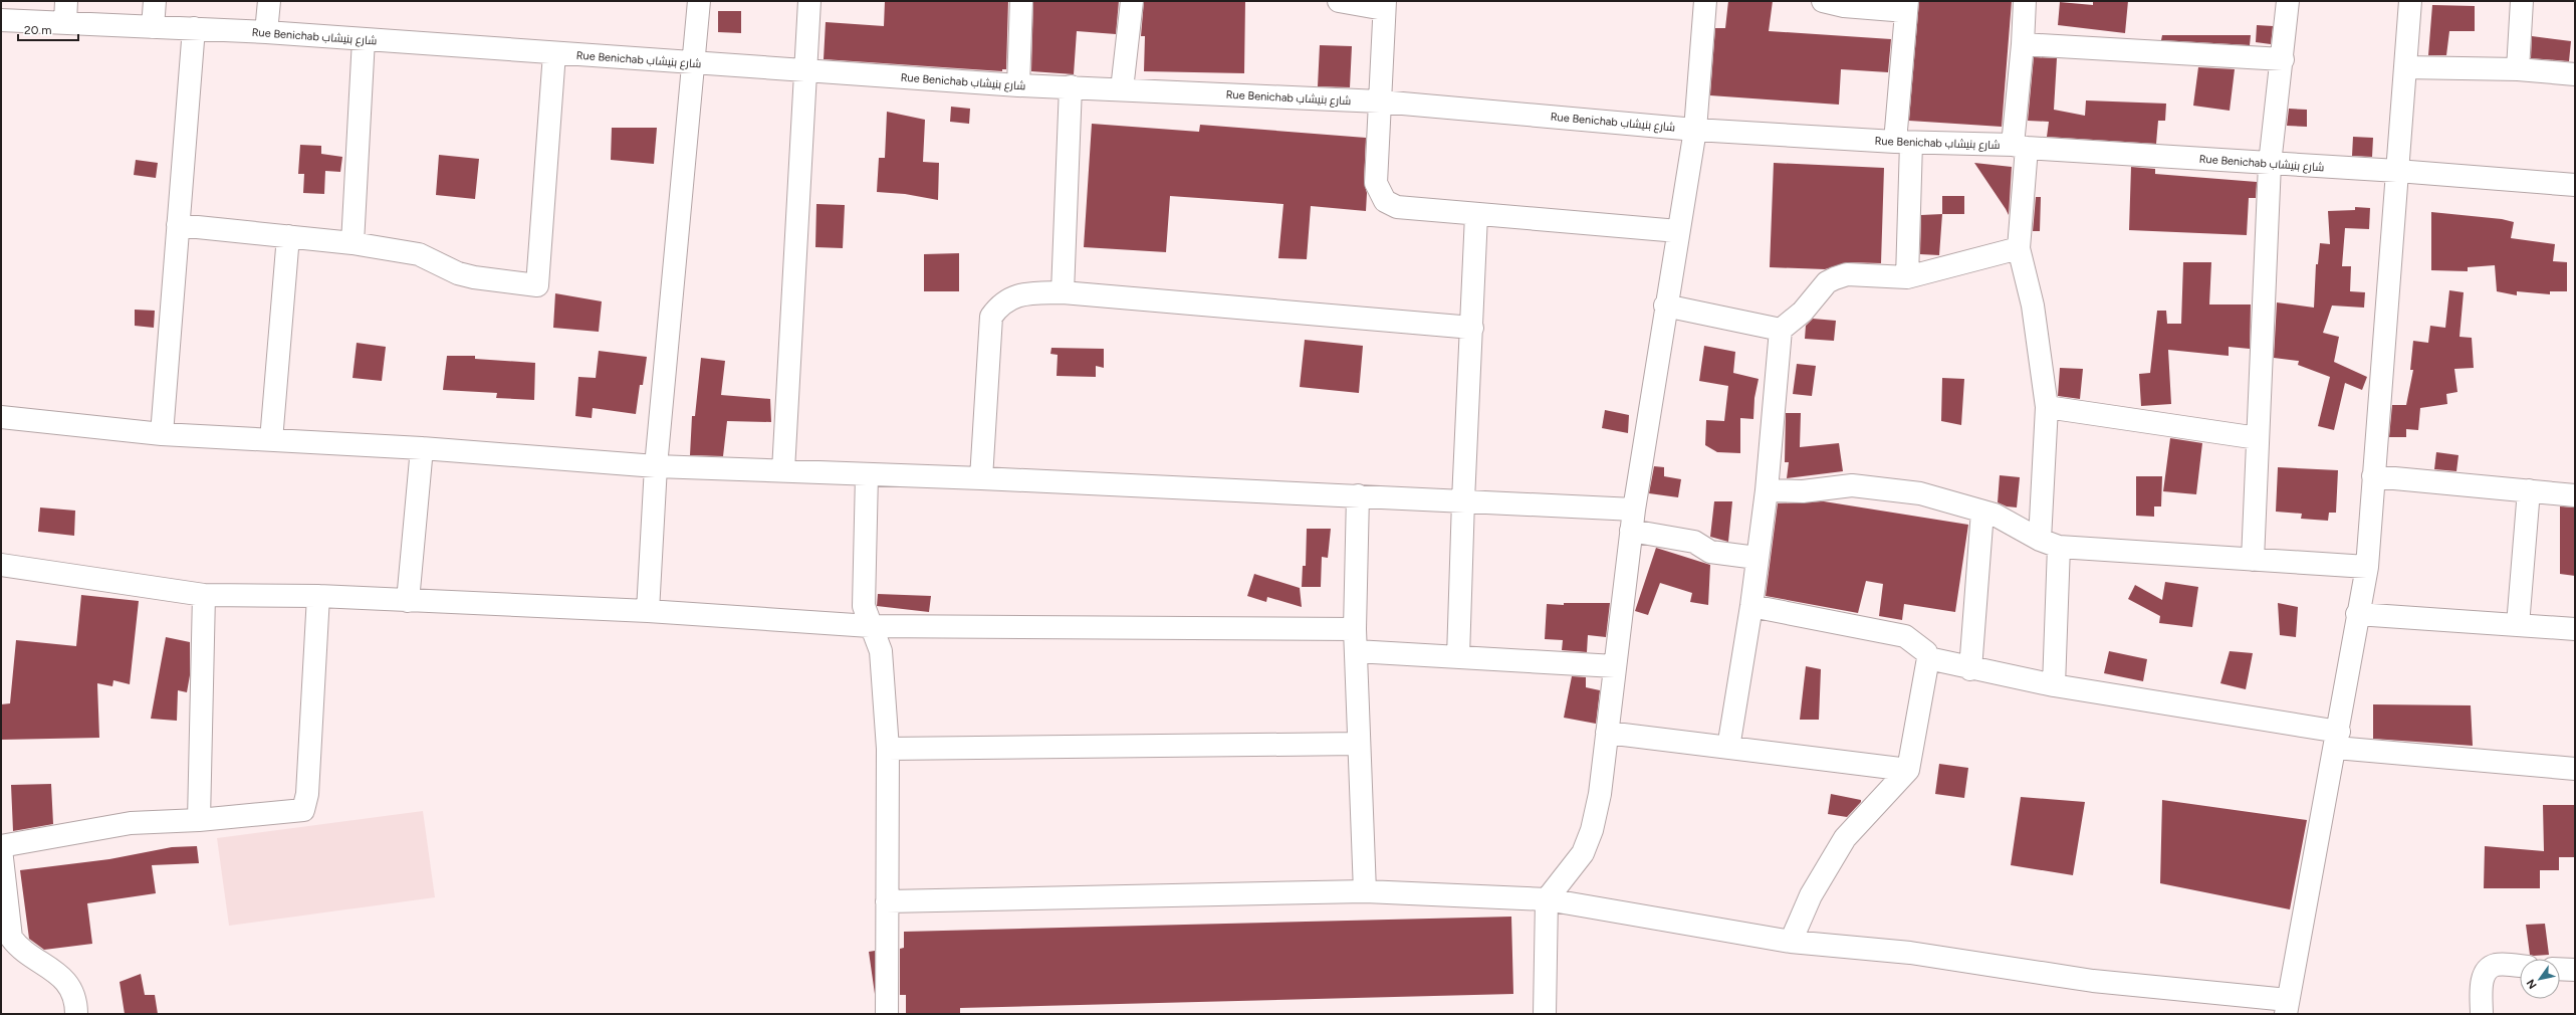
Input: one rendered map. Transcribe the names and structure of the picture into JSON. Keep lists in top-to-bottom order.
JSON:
{
  "streets": {
    "street": ["Rue Benichab شارع بنيشاب"]
  },
  "scale_bar": "20 m",
  "north": "bottom left"
}
